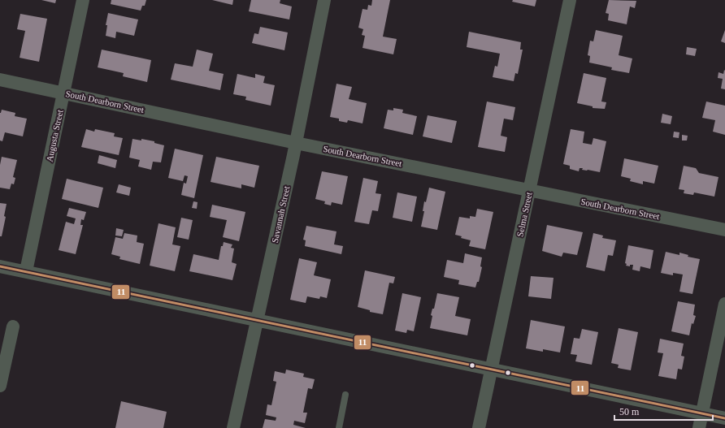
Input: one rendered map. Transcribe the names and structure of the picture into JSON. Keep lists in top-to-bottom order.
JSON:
{
  "streets": {
    "street": [
      "South Dearborn Street",
      "Augusta Street",
      "Savannah Street",
      "Selma Street"
    ]
  },
  "crossings": [
    ["South Dearborn Street", "Augusta Street"],
    ["South Dearborn Street", "Savannah Street"],
    ["South Dearborn Street", "Selma Street"]
  ],
  "lines": ["transit line 11"],
  "scale_bar": "50 m"
}
